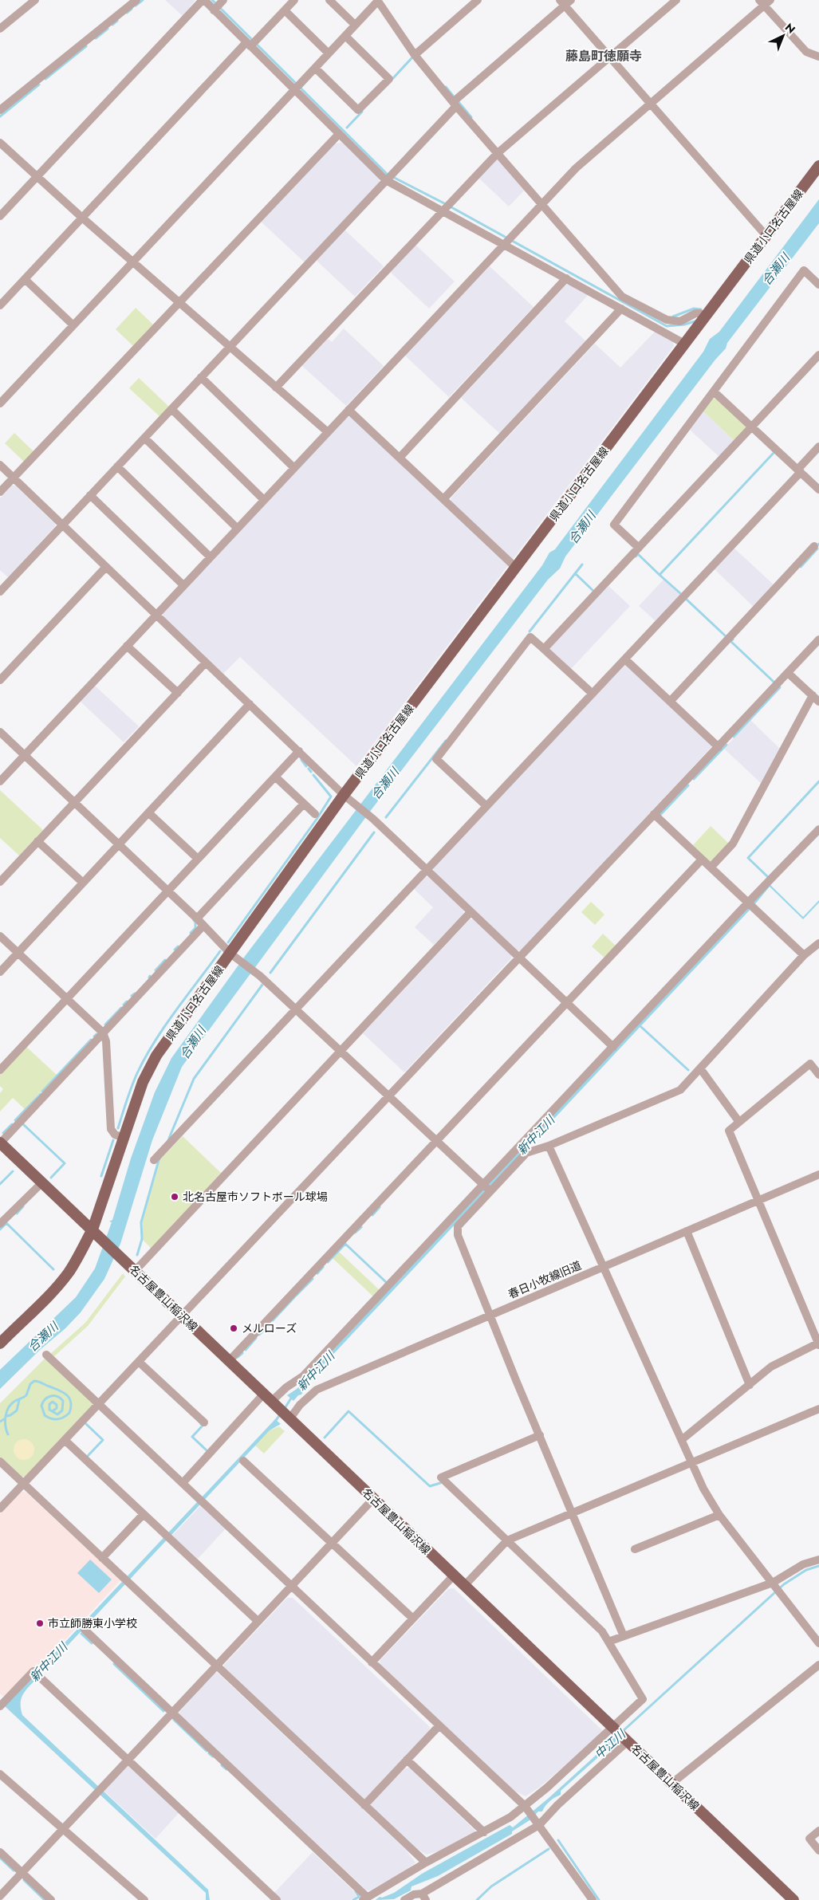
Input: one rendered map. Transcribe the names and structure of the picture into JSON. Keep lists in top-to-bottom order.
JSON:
{
  "streets": {
    "main road": ["県道小口名古屋線", "名古屋豊山稲沢線"],
    "street": ["春日小牧線旧道"]
  },
  "crossings": [
    ["県道小口名古屋線", "名古屋豊山稲沢線"],
    ["春日小牧線旧道", "名古屋豊山稲沢線"]
  ],
  "districts": ["藤島町徳願寺"],
  "water": ["合瀬川", "新中江川", "中江川"],
  "places": ["北名古屋市ソフトボール球場", "メルローズ", "市立師勝東小学校"],
  "north": "top right"
}
